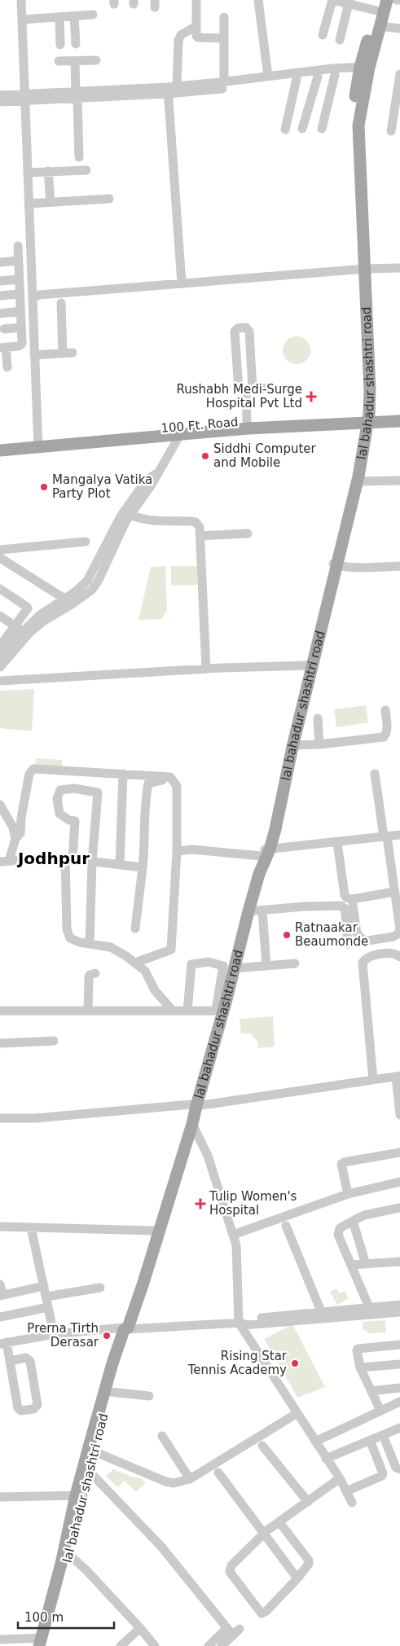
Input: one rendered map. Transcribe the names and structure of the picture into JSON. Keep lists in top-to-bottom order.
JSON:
{
  "streets": {
    "main road": ["lal bahadur shashtri road", "100 Ft. Road"]
  },
  "crossings": [
    ["lal bahadur shashtri road", "100 Ft. Road"]
  ],
  "districts": ["Jodhpur"],
  "places": {
    "health": ["Rushabh Medi-Surge Hospital Pvt Ltd", "Tulip Women's Hospital"],
    "other": [
      "Siddhi Computer and Mobile",
      "Mangalya Vatika Party Plot",
      "Ratnaakar Beaumonde",
      "Prerna Tirth Derasar",
      "Rising Star Tennis Academy"
    ]
  },
  "scale_bar": "100 m"
}
